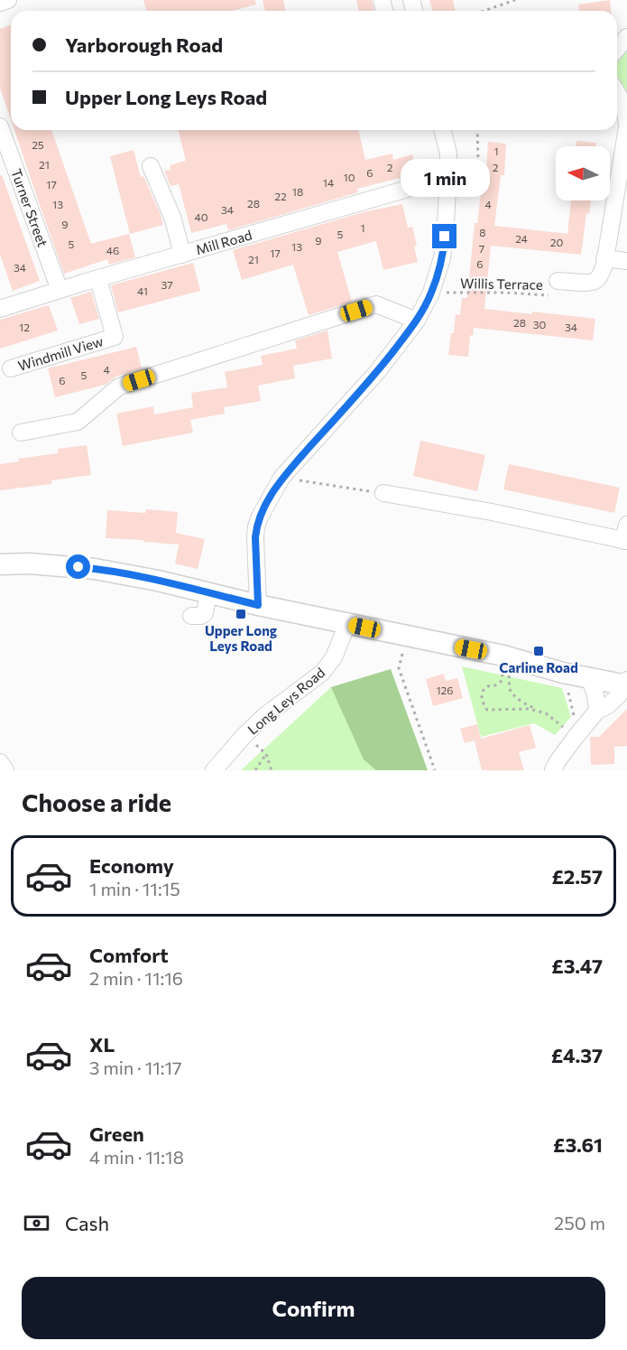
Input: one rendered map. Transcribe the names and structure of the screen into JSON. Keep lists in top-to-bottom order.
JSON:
{
  "streets": {
    "street": [
      "Turner Street",
      "Mill Road",
      "Windmill View",
      "Long Leys Road"
    ],
    "path": ["Willis Terrace"]
  },
  "crossings": [
    ["Turner Street", "Mill Road"],
    ["Mill Road", "Windmill View"]
  ],
  "places": {
    "transit": ["Upper Long Leys Road", "Carline Road"]
  },
  "house_numbers": [
    "25",
    "1",
    "21",
    "2",
    "2",
    "6",
    "10",
    "14",
    "17",
    "18",
    "22",
    "28",
    "13",
    "4",
    "34",
    "40",
    "9",
    "1",
    "8",
    "5",
    "24",
    "9",
    "20",
    "5",
    "13",
    "7",
    "46",
    "17",
    "21",
    "6",
    "34",
    "37",
    "41",
    "28",
    "30",
    "12",
    "34",
    "4",
    "5",
    "6",
    "126"
  ],
  "north": "left",
  "page": {
    "banner": ["Yarborough Road", "Upper Long Leys Road"],
    "bubble": "1 min",
    "heading": "Choose a ride",
    "list": [
      {
        "name": "Economy",
        "note": "1 min · 11:15",
        "value": "£2.57"
      },
      {
        "name": "Comfort",
        "note": "2 min · 11:16",
        "value": "£3.47"
      },
      {
        "name": "XL",
        "note": "3 min · 11:17",
        "value": "£4.37"
      },
      {
        "name": "Green",
        "note": "4 min · 11:18",
        "value": "£3.61"
      }
    ],
    "pay": ["Cash", "250 m"],
    "buttons": "Confirm"
  }
}
